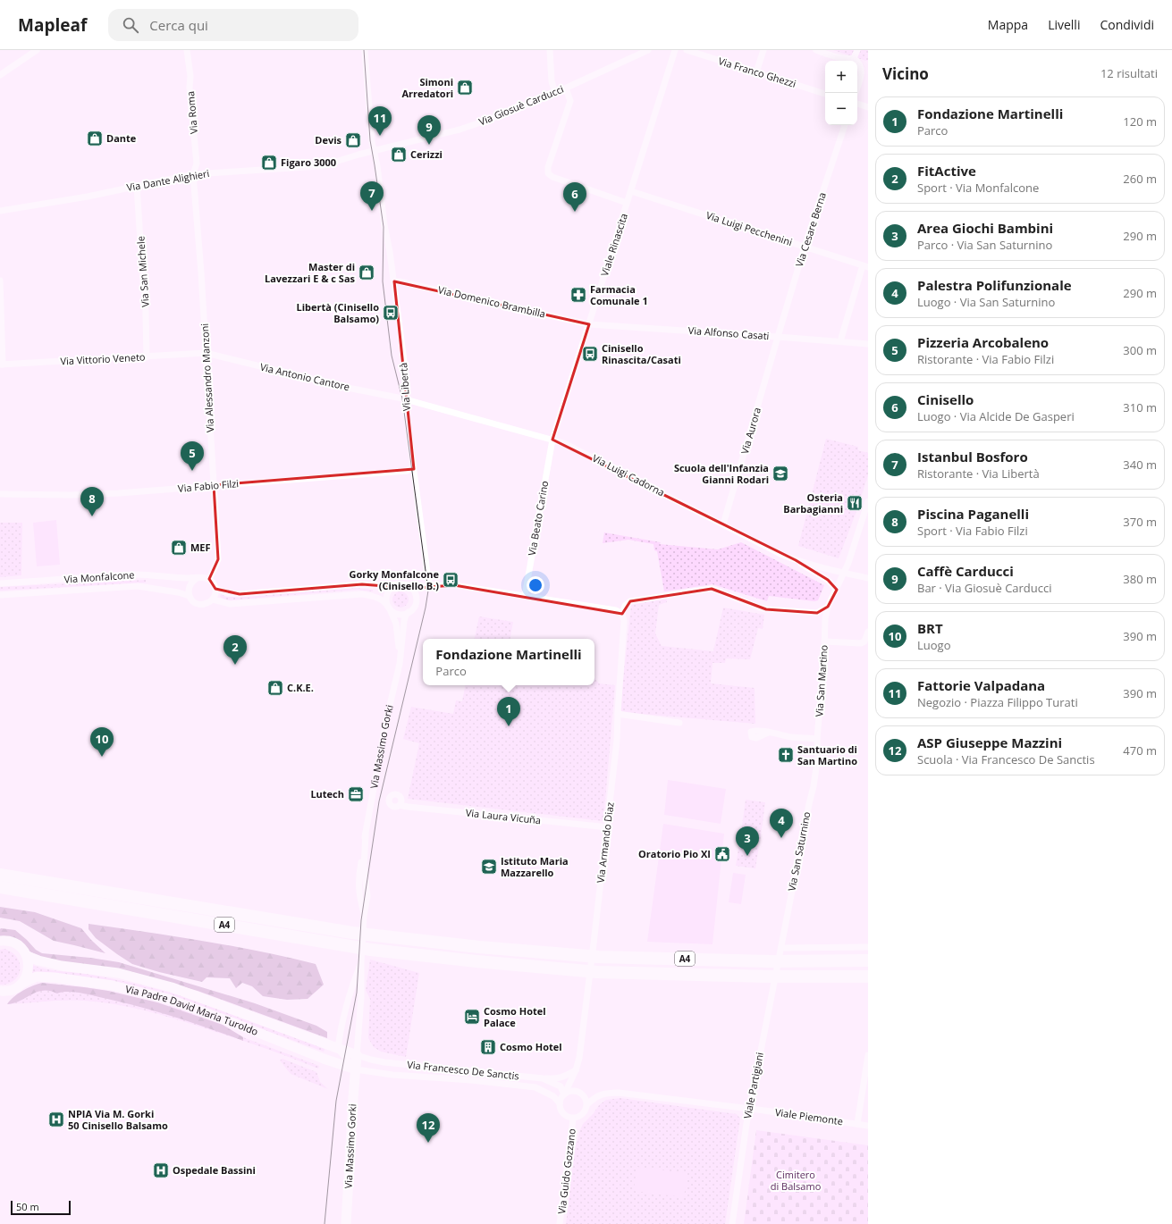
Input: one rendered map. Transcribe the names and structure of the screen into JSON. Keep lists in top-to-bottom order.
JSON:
{
  "streets": {
    "highway": ["A4"],
    "street": [
      "Via Franco Ghezzi",
      "Via Giosuè Carducci",
      "Via Roma",
      "Via Dante Alighieri",
      "Via Luigi Pecchenini",
      "Via Cesare Berna",
      "Viale Rinascita",
      "Via San Michele",
      "Via Domenico Brambilla",
      "Via Alfonso Casati",
      "Via Vittorio Veneto",
      "Via Antonio Cantore",
      "Via Alessandro Manzoni",
      "Via Libertà",
      "Via Aurora",
      "Via Luigi Cadorna",
      "Via Fabio Filzi",
      "Via Beato Carino",
      "Via Monfalcone",
      "Via San Martino",
      "Via Massimo Gorki",
      "Via Laura Vicuña",
      "Via Armando Diaz",
      "Via San Saturnino",
      "Via Padre David Maria Turoldo",
      "Via Francesco De Sanctis",
      "Viale Partigiani",
      "Viale Piemonte",
      "Via Guido Gozzano"
    ]
  },
  "crossings": [
    ["Via Giosuè Carducci", "Via Dante Alighieri"],
    ["Via Giosuè Carducci", "Via Libertà"],
    ["Via Roma", "Via Dante Alighieri"],
    ["Via Roma", "Via Alessandro Manzoni"],
    ["Via Dante Alighieri", "Via San Michele"],
    ["Via Dante Alighieri", "Via Alessandro Manzoni"],
    ["Via Dante Alighieri", "Via Libertà"],
    ["Via Luigi Pecchenini", "Via Cesare Berna"],
    ["Via Luigi Pecchenini", "Viale Rinascita"],
    ["Via Cesare Berna", "Via Alfonso Casati"],
    ["Via Cesare Berna", "Via Aurora"],
    ["Viale Rinascita", "Via Domenico Brambilla"],
    ["Viale Rinascita", "Via Alfonso Casati"],
    ["Viale Rinascita", "Via Luigi Cadorna"],
    ["Viale Rinascita", "Via Beato Carino"],
    ["Via San Michele", "Via Vittorio Veneto"],
    ["Via Domenico Brambilla", "Via Alfonso Casati"],
    ["Via Domenico Brambilla", "Via Libertà"],
    ["Via Alfonso Casati", "Via Aurora"],
    ["Via Vittorio Veneto", "Via Antonio Cantore"],
    ["Via Vittorio Veneto", "Via Alessandro Manzoni"],
    ["Via Antonio Cantore", "Via Alessandro Manzoni"],
    ["Via Antonio Cantore", "Via Libertà"],
    ["Via Antonio Cantore", "Via Luigi Cadorna"],
    ["Via Alessandro Manzoni", "Via Fabio Filzi"],
    ["Via Alessandro Manzoni", "Via Monfalcone"],
    ["Via Libertà", "Via Luigi Cadorna"],
    ["Via Libertà", "Via Fabio Filzi"],
    ["Via Aurora", "Via Luigi Cadorna"],
    ["Via Luigi Cadorna", "Via Beato Carino"],
    ["Via Luigi Cadorna", "Via San Martino"],
    ["Via San Martino", "Via San Saturnino"],
    ["Via Massimo Gorki", "Via Padre David Maria Turoldo"],
    ["Via Massimo Gorki", "Via Francesco De Sanctis"],
    ["Via Laura Vicuña", "Via Armando Diaz"],
    ["Via Armando Diaz", "Via Francesco De Sanctis"],
    ["Via Armando Diaz", "Via Guido Gozzano"],
    ["Via San Saturnino", "Viale Partigiani"],
    ["Via Padre David Maria Turoldo", "Via Francesco De Sanctis"],
    ["Via Francesco De Sanctis", "Via Guido Gozzano"],
    ["Viale Partigiani", "Viale Piemonte"]
  ],
  "parks": ["Cimitero di Balsamo"],
  "places": {
    "shop": [
      "Simoni Arredatori",
      "Dante",
      "Devis",
      "Cerizzi",
      "Figaro 3000",
      "Master di Lavezzari E & c Sas",
      "MEF",
      "C.K.E."
    ],
    "pharmacy": ["Farmacia Comunale 1"],
    "bus stop": ["Libertà (Cinisello Balsamo)", "Cinisello Rinascita/Casati", "Gorky Monfalcone (Cinisello B.)"],
    "school or university": ["Scuola dell'Infanzia Gianni Rodari", "Istituto Maria Mazzarello"],
    "restaurant": ["Osteria Barbagianni"],
    "church": ["Santuario di San Martino"],
    "office": ["Lutech"],
    "public building": ["Oratorio Pio XI"],
    "hotel": ["Cosmo Hotel Palace"],
    "building": ["Cosmo Hotel"],
    "hospital": ["NPIA Via M. Gorki 50 Cinisello Balsamo", "Ospedale Bassini"]
  },
  "scale_bar": "50 m",
  "page": {
    "header": "Mapleaf",
    "search": "Cerca qui",
    "nav": ["Mappa", "Livelli", "Condividi"],
    "heading": ["Vicino", "12 risultati"],
    "map_buttons": ["+", "−"],
    "list": [
      {
        "mark": "1",
        "name": "Fondazione Martinelli",
        "note": "Parco",
        "value": "120 m"
      },
      {
        "mark": "2",
        "name": "FitActive",
        "note": "Sport · Via Monfalcone",
        "value": "260 m"
      },
      {
        "mark": "3",
        "name": "Area Giochi Bambini",
        "note": "Parco · Via San Saturnino",
        "value": "290 m"
      },
      {
        "mark": "4",
        "name": "Palestra Polifunzionale",
        "note": "Luogo · Via San Saturnino",
        "value": "290 m"
      },
      {
        "mark": "5",
        "name": "Pizzeria Arcobaleno",
        "note": "Ristorante · Via Fabio Filzi",
        "value": "300 m"
      },
      {
        "mark": "6",
        "name": "Cinisello",
        "note": "Luogo · Via Alcide De Gasperi",
        "value": "310 m"
      },
      {
        "mark": "7",
        "name": "Istanbul Bosforo",
        "note": "Ristorante · Via Libertà",
        "value": "340 m"
      },
      {
        "mark": "8",
        "name": "Piscina Paganelli",
        "note": "Sport · Via Fabio Filzi",
        "value": "370 m"
      },
      {
        "mark": "9",
        "name": "Caffè Carducci",
        "note": "Bar · Via Giosuè Carducci",
        "value": "380 m"
      },
      {
        "mark": "10",
        "name": "BRT",
        "note": "Luogo",
        "value": "390 m"
      },
      {
        "mark": "11",
        "name": "Fattorie Valpadana",
        "note": "Negozio · Piazza Filippo Turati",
        "value": "390 m"
      },
      {
        "mark": "12",
        "name": "ASP Giuseppe Mazzini",
        "note": "Scuola · Via Francesco De Sanctis",
        "value": "470 m"
      }
    ],
    "pins": [
      "11",
      "9",
      "7",
      "6",
      "5",
      "8",
      "2",
      "1",
      "10",
      "4",
      "3",
      "12"
    ],
    "popup": ["Fondazione Martinelli", "Parco"],
    "scale": "50 m"
  }
}
